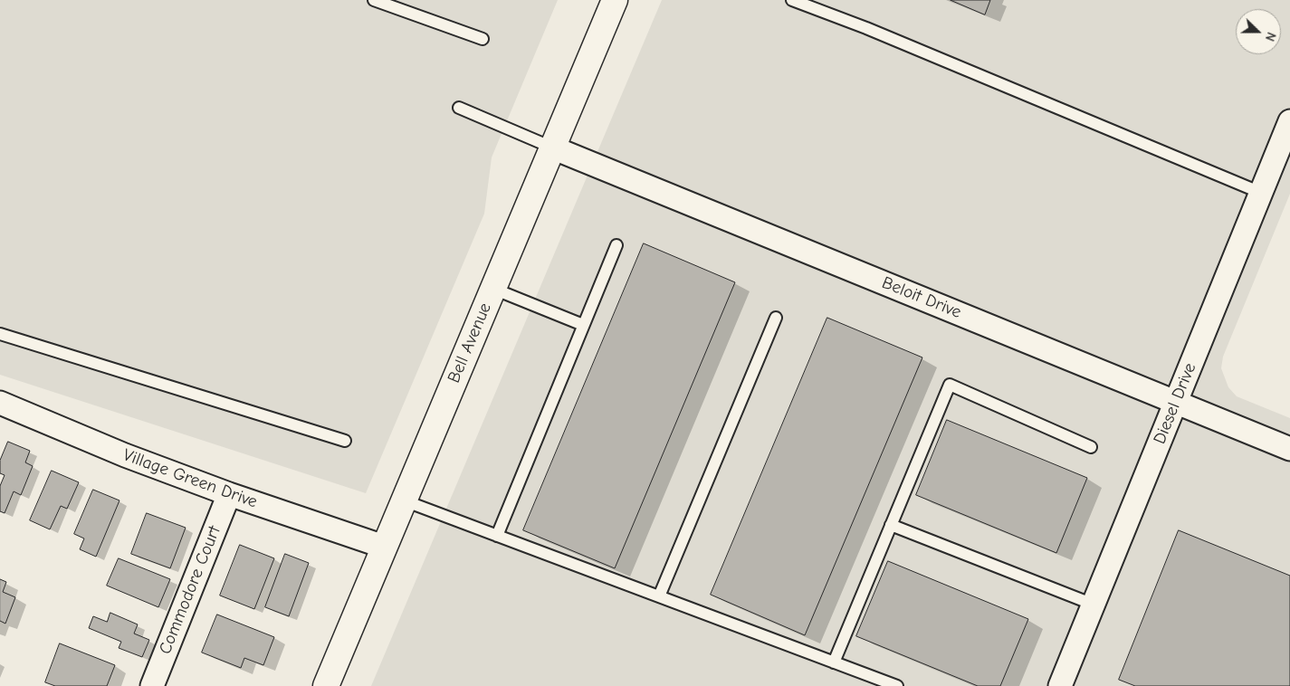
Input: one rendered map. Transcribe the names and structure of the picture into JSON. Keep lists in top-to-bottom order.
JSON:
{
  "streets": {
    "main road": ["Bell Avenue"],
    "street": [
      "Beloit Drive",
      "Diesel Drive",
      "Village Green Drive",
      "Commodore Court"
    ]
  },
  "crossings": [
    ["Beloit Drive", "Bell Avenue"],
    ["Beloit Drive", "Diesel Drive"],
    ["Bell Avenue", "Village Green Drive"],
    ["Village Green Drive", "Commodore Court"]
  ],
  "north": "right"
}
